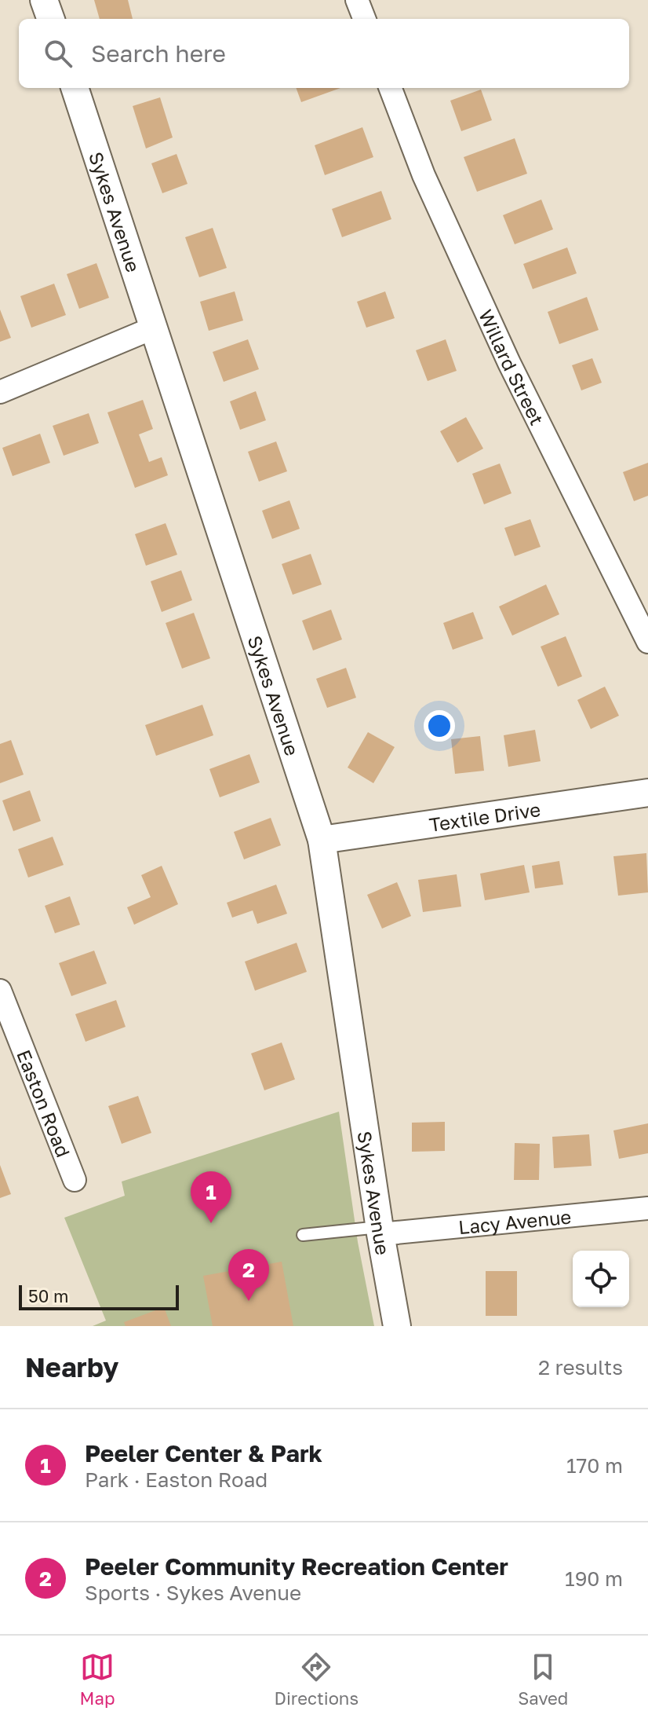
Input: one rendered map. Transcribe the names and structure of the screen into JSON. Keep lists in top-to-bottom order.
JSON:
{
  "streets": {
    "street": [
      "Sykes Avenue",
      "Willard Street",
      "Textile Drive",
      "Easton Road",
      "Lacy Avenue"
    ]
  },
  "crossings": [
    ["Sykes Avenue", "Textile Drive"],
    ["Sykes Avenue", "Lacy Avenue"]
  ],
  "scale_bar": "50 m",
  "page": {
    "search": "Search here",
    "pins": ["1", "2"],
    "scale": "50 m",
    "heading": ["Nearby", "2 results"],
    "list": [
      {
        "mark": "1",
        "name": "Peeler Center & Park",
        "note": "Park · Easton Road",
        "value": "170 m"
      },
      {
        "mark": "2",
        "name": "Peeler Community Recreation Center",
        "note": "Sports · Sykes Avenue",
        "value": "190 m"
      }
    ],
    "nav": ["Map", "Directions", "Saved"]
  }
}
